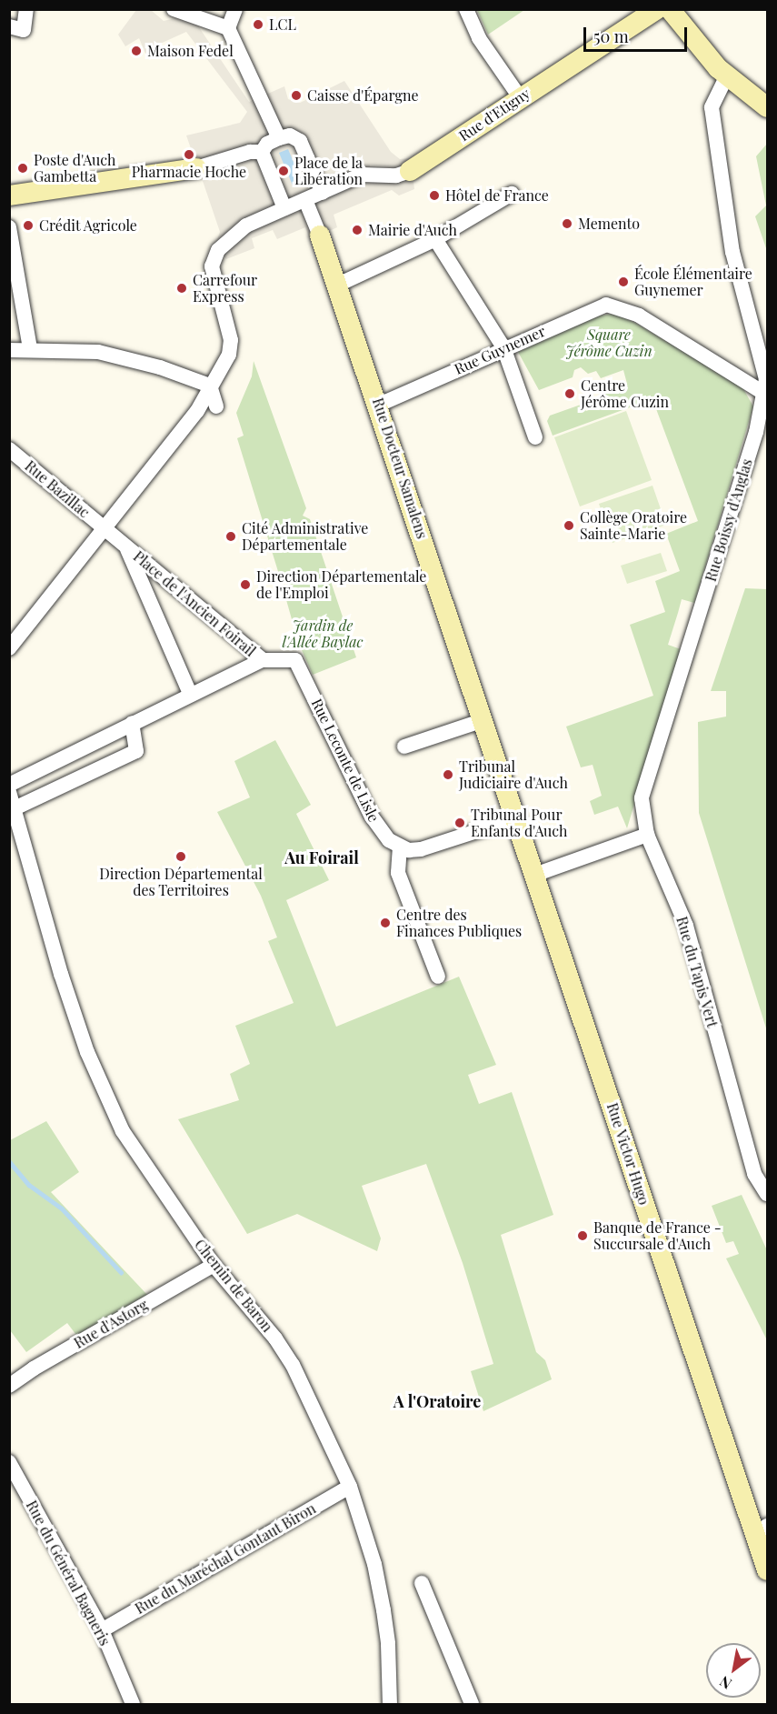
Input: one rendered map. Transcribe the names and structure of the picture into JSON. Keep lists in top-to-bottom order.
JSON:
{
  "streets": {
    "main road": ["Rue d'Etigny", "Rue Docteur Samalens", "Rue Victor Hugo"],
    "street": [
      "Rue Guynemer",
      "Rue Bazillac",
      "Rue Boissy d'Anglas",
      "Place de l'Ancien Foirail",
      "Rue Leconte de Lisle",
      "Rue du Tapis Vert",
      "Chemin de Baron",
      "Rue d'Astorg",
      "Rue du Maréchal Gontaut Biron",
      "Rue du Général Bagneris"
    ]
  },
  "crossings": [
    ["Rue Guynemer", "Rue Docteur Samalens"],
    ["Rue Guynemer", "Rue Boissy d'Anglas"],
    ["Rue Docteur Samalens", "Rue Victor Hugo"],
    ["Rue Bazillac", "Place de l'Ancien Foirail"],
    ["Rue Boissy d'Anglas", "Rue du Tapis Vert"],
    ["Place de l'Ancien Foirail", "Rue Leconte de Lisle"],
    ["Chemin de Baron", "Rue d'Astorg"],
    ["Chemin de Baron", "Rue du Maréchal Gontaut Biron"],
    ["Rue du Maréchal Gontaut Biron", "Rue du Général Bagneris"]
  ],
  "districts": ["Au Foirail", "A l'Oratoire"],
  "parks": ["Square Jérôme Cuzin", "Jardin de l'Allée Baylac"],
  "places": [
    "LCL",
    "Maison Fedel",
    "Caisse d'Épargne",
    "Pharmacie Hoche",
    "Poste d'Auch Gambetta",
    "Place de la Libération",
    "Hôtel de France",
    "Memento",
    "Crédit Agricole",
    "Mairie d'Auch",
    "École Élémentaire Guynemer",
    "Carrefour Express",
    "Centre Jérôme Cuzin",
    "Collège Oratoire Sainte-Marie",
    "Cité Administrative Départementale",
    "Direction Départementale de l'Emploi",
    "Tribunal Judiciaire d'Auch",
    "Tribunal Pour Enfants d'Auch",
    "Direction Départemental des Territoires",
    "Centre des Finances Publiques",
    "Banque de France - Succursale d'Auch"
  ],
  "scale_bar": "50 m",
  "north": "bottom left"
}
